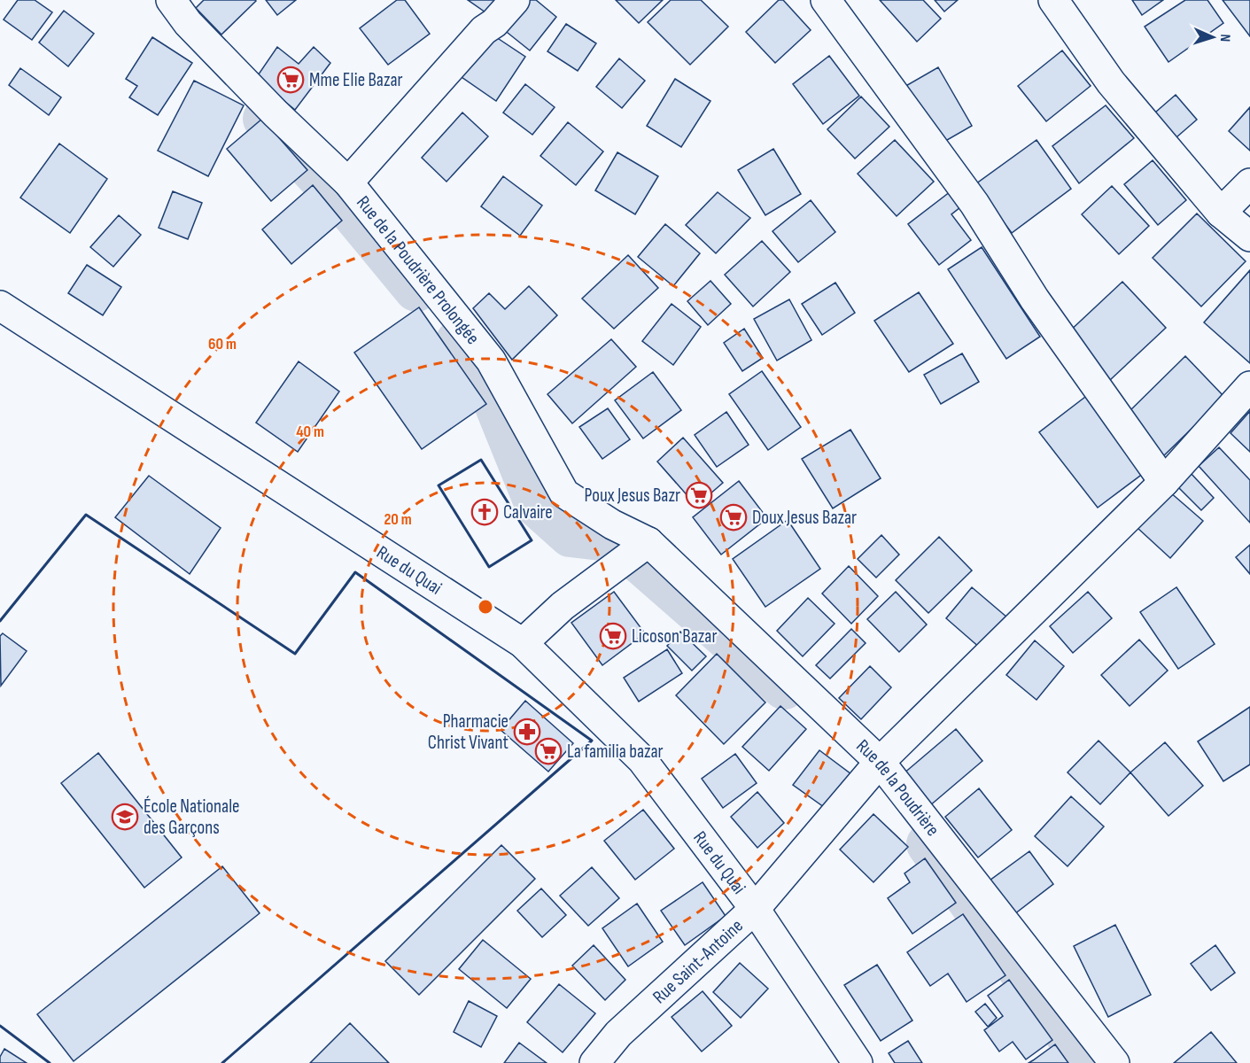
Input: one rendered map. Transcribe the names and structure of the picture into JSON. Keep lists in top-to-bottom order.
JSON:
{
  "streets": {
    "street": [
      "Rue de la Poudrière Prolongée",
      "Rue du Quai",
      "Rue de la Poudrière",
      "Rue Saint-Antoine"
    ]
  },
  "crossings": [
    ["Rue de la Poudrière Prolongée", "Rue de la Poudrière"],
    ["Rue du Quai", "Rue Saint-Antoine"],
    ["Rue de la Poudrière", "Rue Saint-Antoine"]
  ],
  "places": {
    "supermarket": [
      "Mme Elie Bazar",
      "Poux Jesus Bazr",
      "Doux Jesus Bazar",
      "Licoson Bazar",
      "La familia bazar"
    ],
    "church": ["Calvaire"],
    "pharmacy": ["Pharmacie Christ Vivant"],
    "school or university": ["École Nationale des Garçons"]
  },
  "north": "right",
  "rings": ["60 m", "40 m", "20 m"]
}
